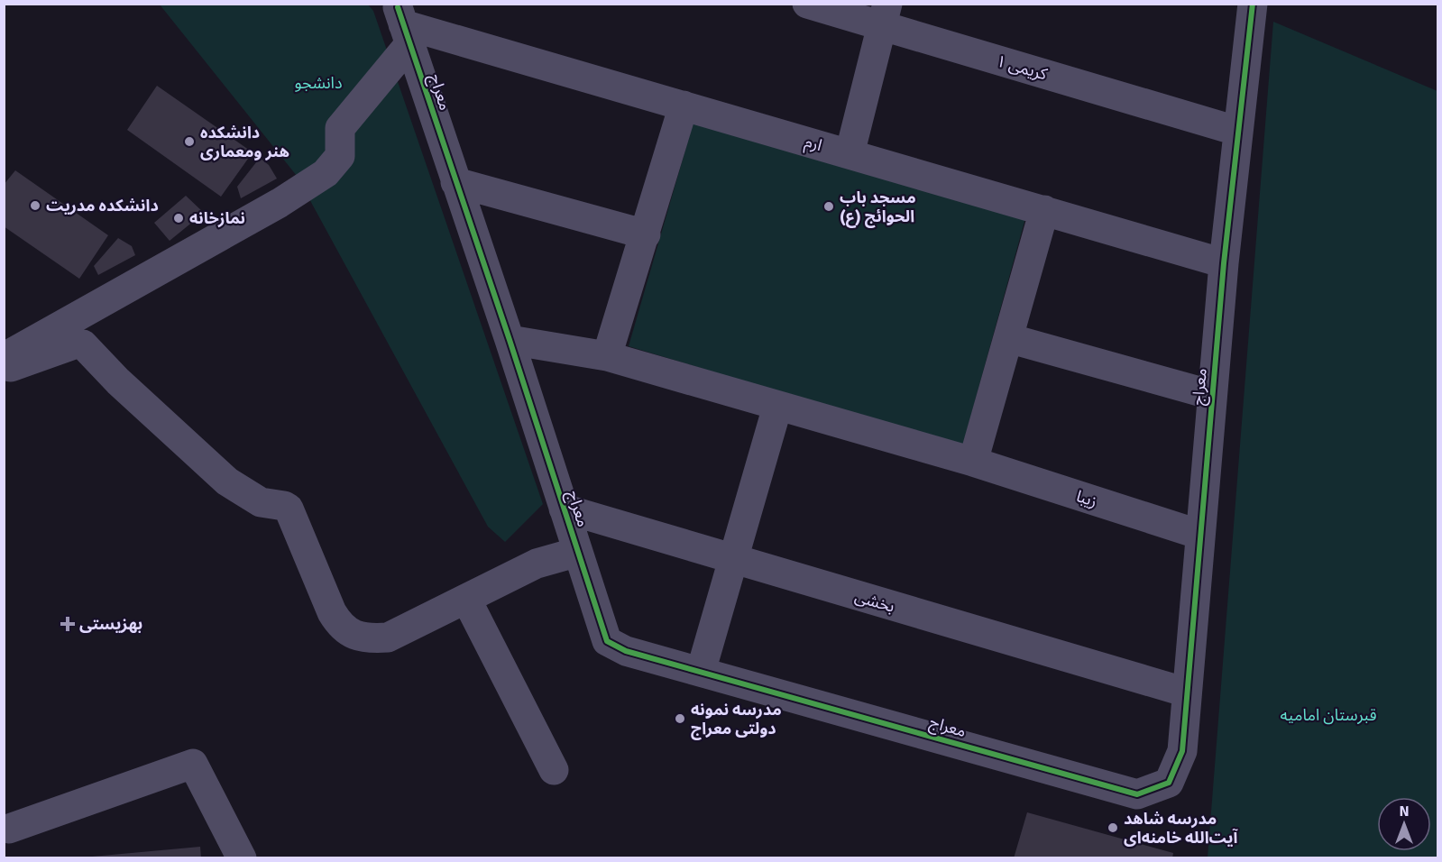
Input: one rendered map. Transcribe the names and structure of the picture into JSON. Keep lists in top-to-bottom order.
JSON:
{
  "streets": {
    "street": [
      "کریمی ۱",
      "معراج",
      "ارم",
      "زیبا",
      "بخشی"
    ]
  },
  "crossings": [
    ["کریمی ۱", "معراج"],
    ["معراج", "ارم"],
    ["معراج", "زیبا"],
    ["معراج", "بخشی"]
  ],
  "parks": ["دانشجو", "قبرستان امامیه"],
  "places": {
    "other": [
      "دانشکده هنر ومعماری",
      "دانشکده مدریت",
      "مسجد باب الحوائج (ع)",
      "نمازخانه",
      "مدرسه نمونه دولتی معراج",
      "مدرسه شاهد آیت‌الله خامنه‌ای"
    ],
    "health": ["بهزیستی"]
  },
  "north": "top"
}
